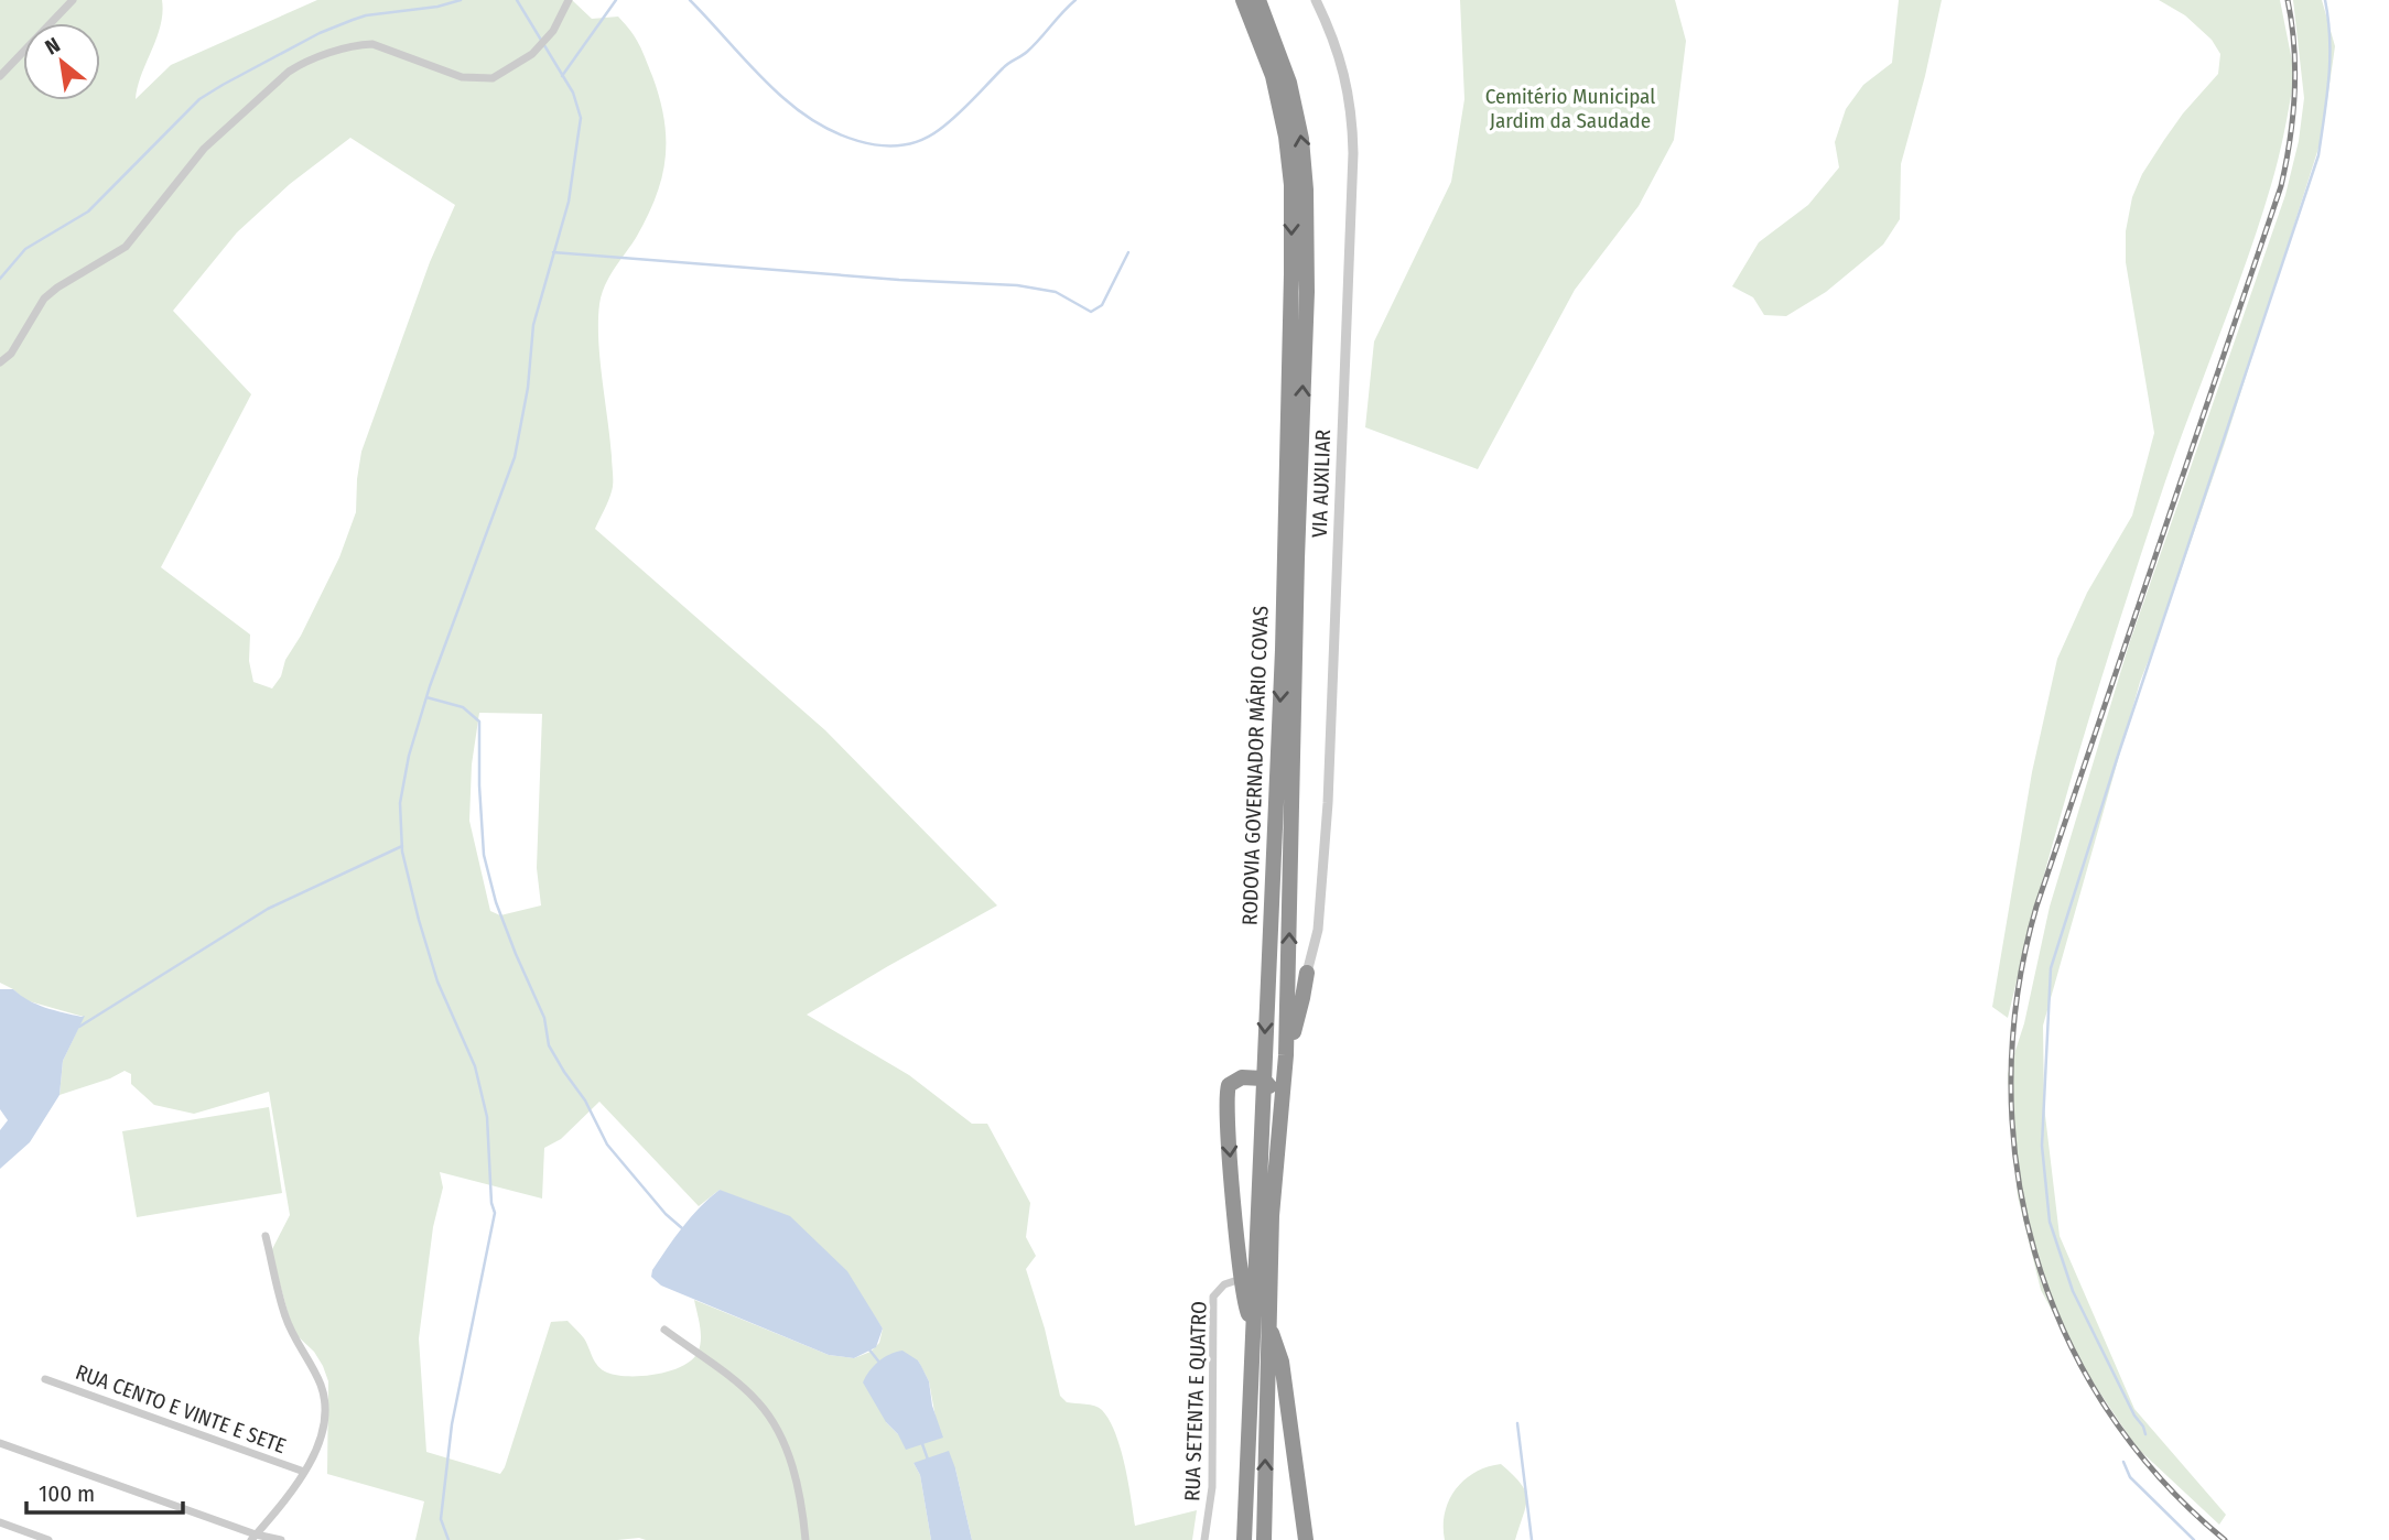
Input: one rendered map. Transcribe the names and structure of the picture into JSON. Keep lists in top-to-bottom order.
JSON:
{
  "streets": {
    "highway": ["RODOVIA GOVERNADOR MÁRIO COVAS"],
    "street": ["VIA AUXILIAR", "RUA SETENTA E QUATRO", "RUA CENTO E VINTE E SETE"]
  },
  "parks": ["Cemitério Municipal Jardim da Saudade"],
  "scale_bar": "100 m",
  "north": "top left"
}
